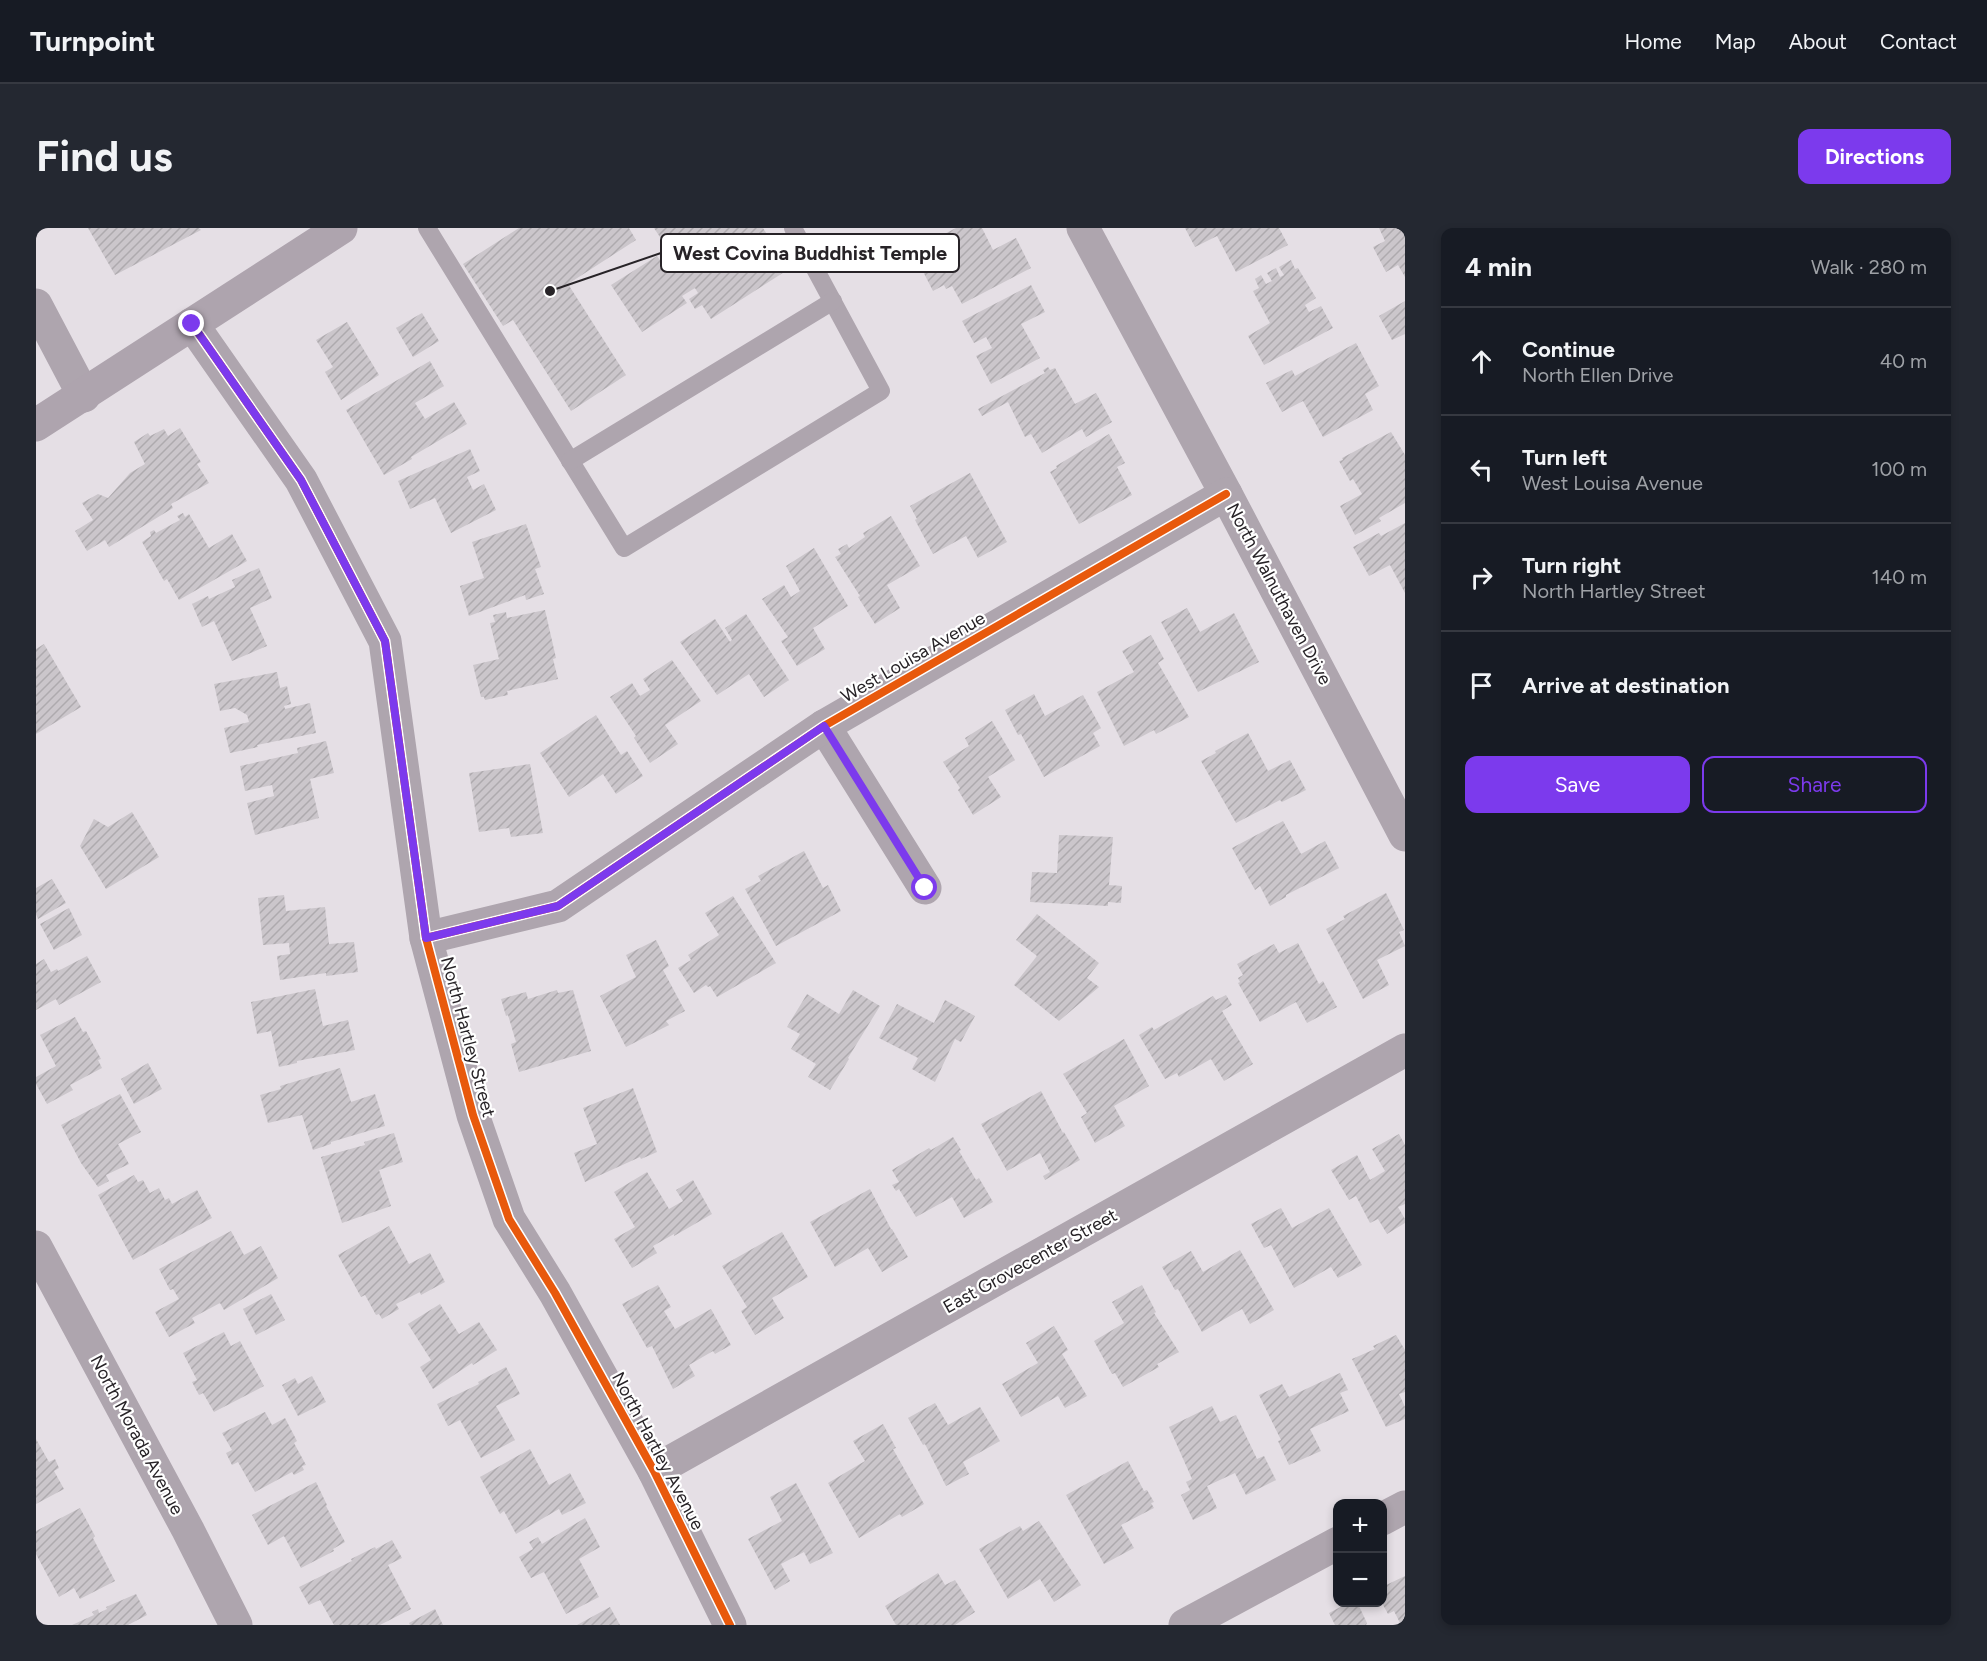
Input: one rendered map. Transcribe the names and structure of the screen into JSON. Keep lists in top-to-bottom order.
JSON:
{
  "streets": {
    "street": [
      "North Walnuthaven Drive",
      "West Louisa Avenue",
      "North Hartley Street",
      "East Grovecenter Street",
      "North Morada Avenue",
      "North Hartley Avenue"
    ]
  },
  "crossings": [
    ["North Walnuthaven Drive", "West Louisa Avenue"],
    ["West Louisa Avenue", "North Hartley Street"],
    ["North Hartley Street", "North Hartley Avenue"],
    ["East Grovecenter Street", "North Hartley Avenue"]
  ],
  "places": ["West Covina Buddhist Temple"],
  "page": {
    "header": "Turnpoint",
    "nav": [
      "Home",
      "Map",
      "About",
      "Contact"
    ],
    "buttons": [
      "Directions",
      ["Save", "Share"]
    ],
    "title": "Find us",
    "heading": ["4 min", "Walk · 280 m"],
    "list": [
      ["Continue", "North Ellen Drive", "40 m"],
      ["Turn left", "West Louisa Avenue", "100 m"],
      ["Turn right", "North Hartley Street", "140 m"],
      "Arrive at destination"
    ],
    "map_buttons": ["+", "−"]
  }
}
